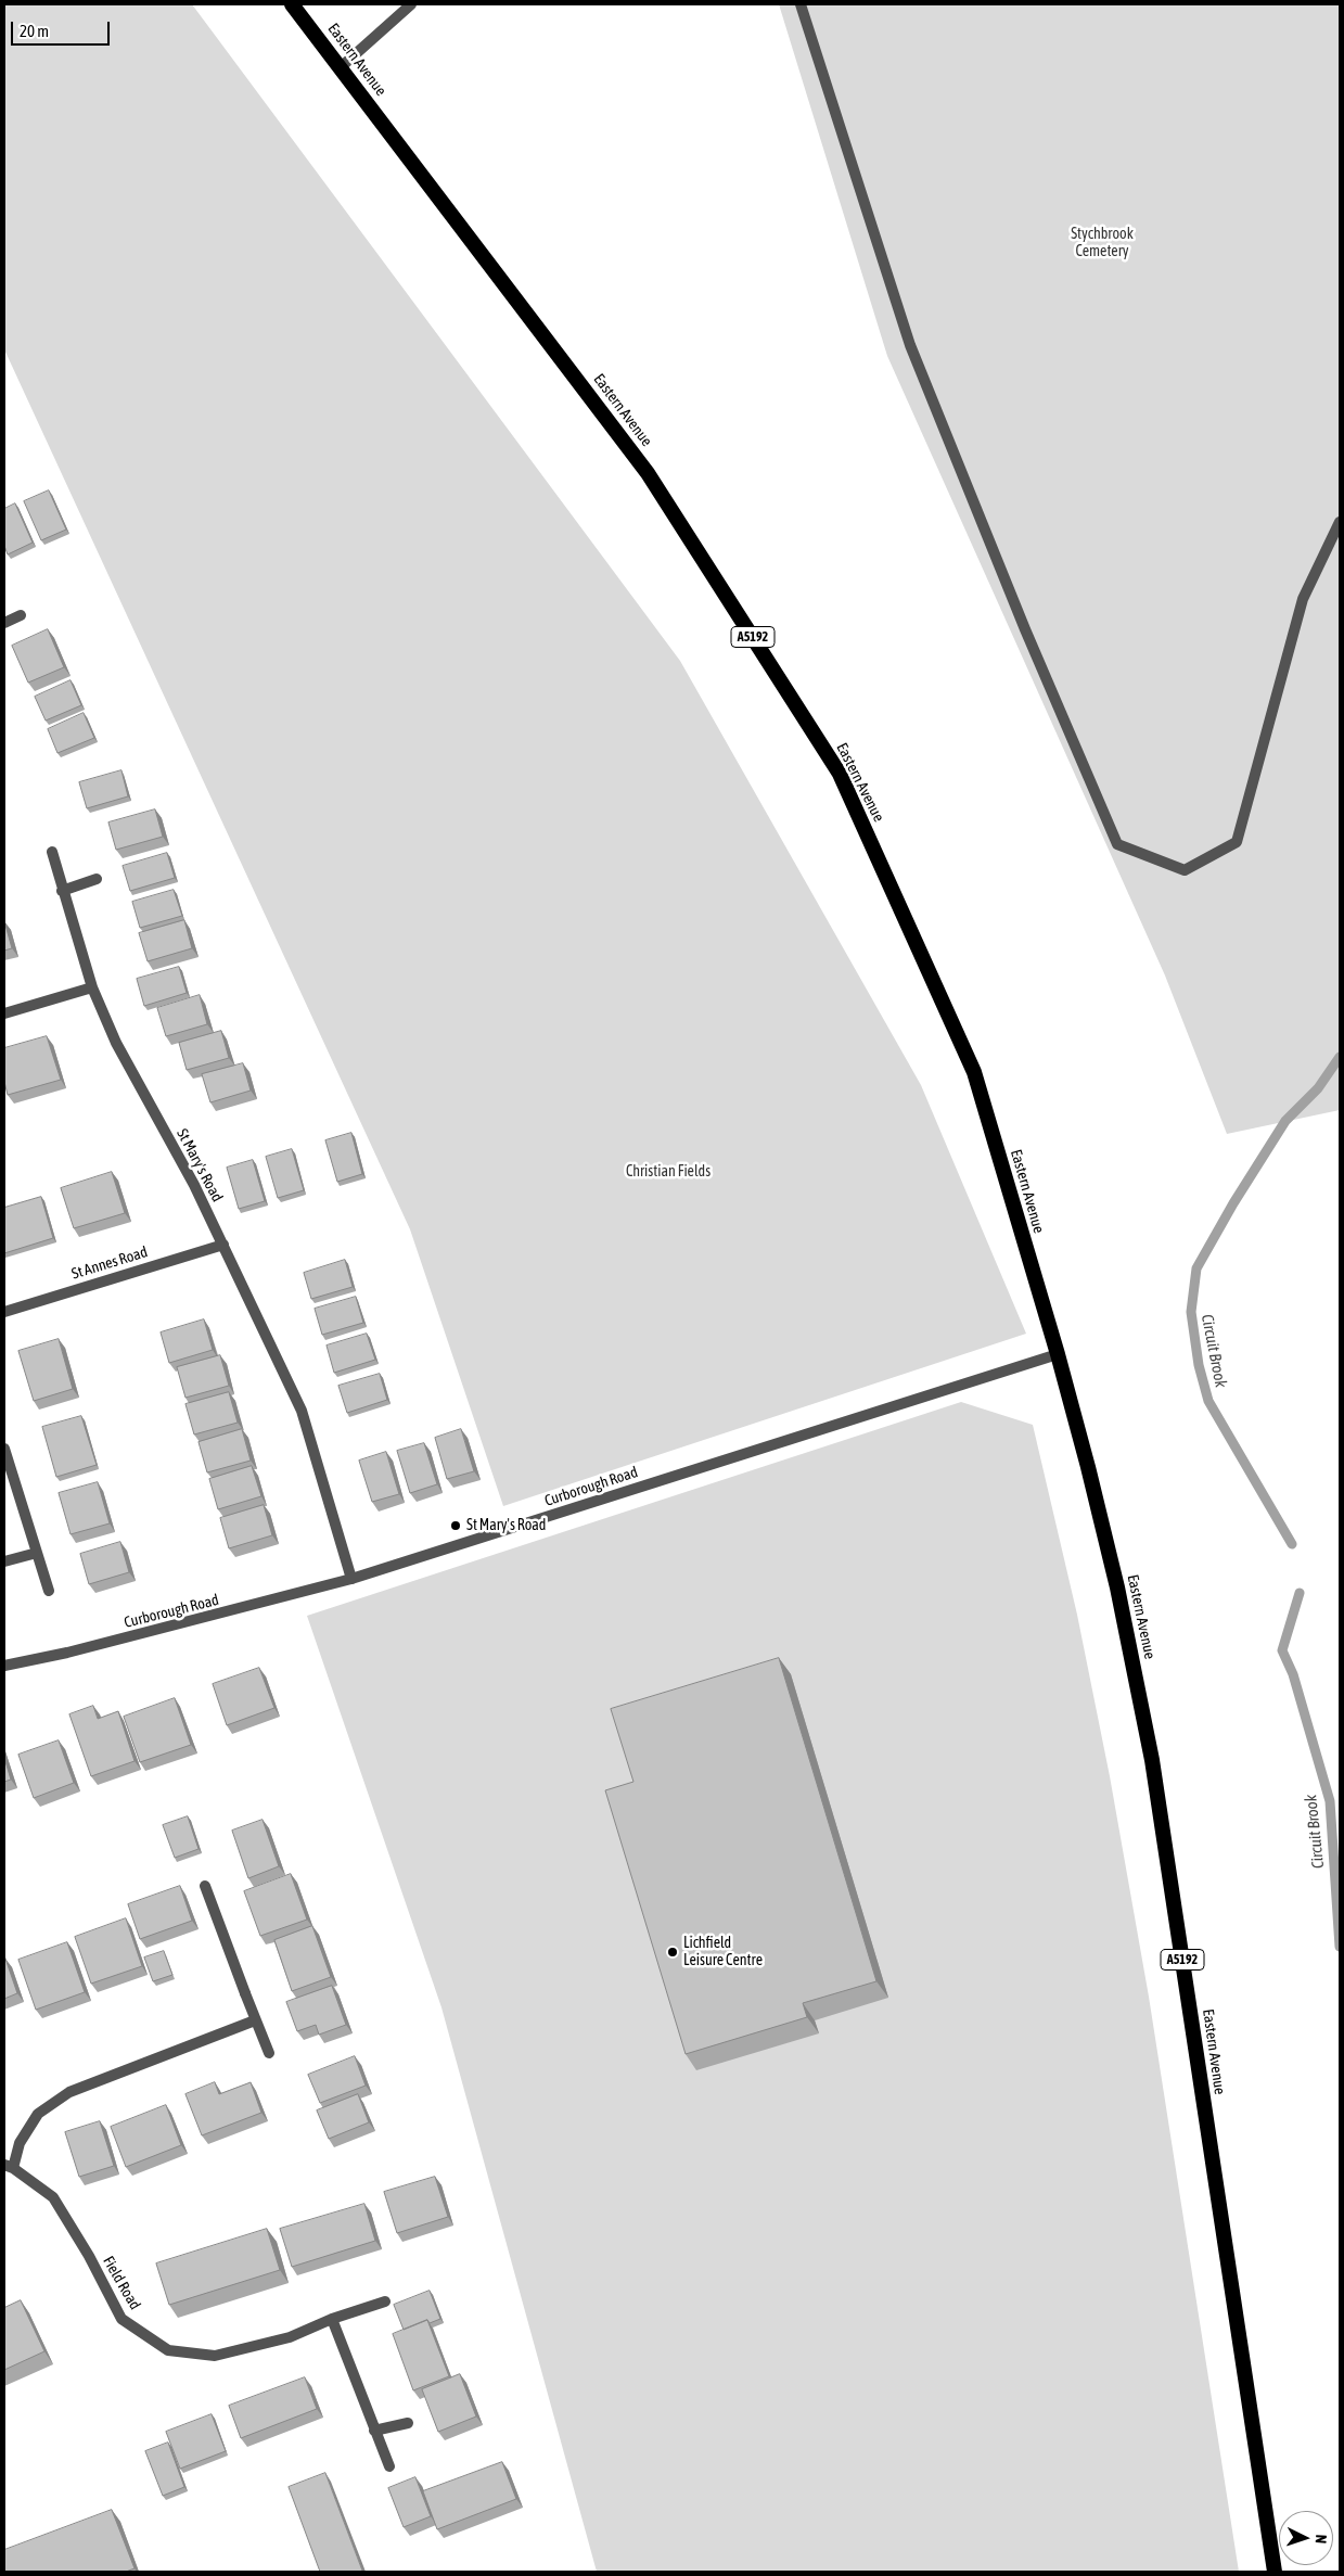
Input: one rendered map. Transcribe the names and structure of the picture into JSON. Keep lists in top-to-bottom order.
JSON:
{
  "streets": {
    "highway": ["Eastern Avenue", "A5192"],
    "street": [
      "St Mary's Road",
      "St Annes Road",
      "Curborough Road",
      "Field Road"
    ]
  },
  "crossings": [
    ["Eastern Avenue", "Curborough Road"],
    ["St Mary's Road", "St Annes Road"],
    ["St Mary's Road", "Curborough Road"]
  ],
  "water": ["Circuit Brook"],
  "parks": ["Stychbrook Cemetery", "Christian Fields"],
  "places": ["St Mary's Road", "Lichfield Leisure Centre"],
  "scale_bar": "20 m",
  "north": "right"
}
